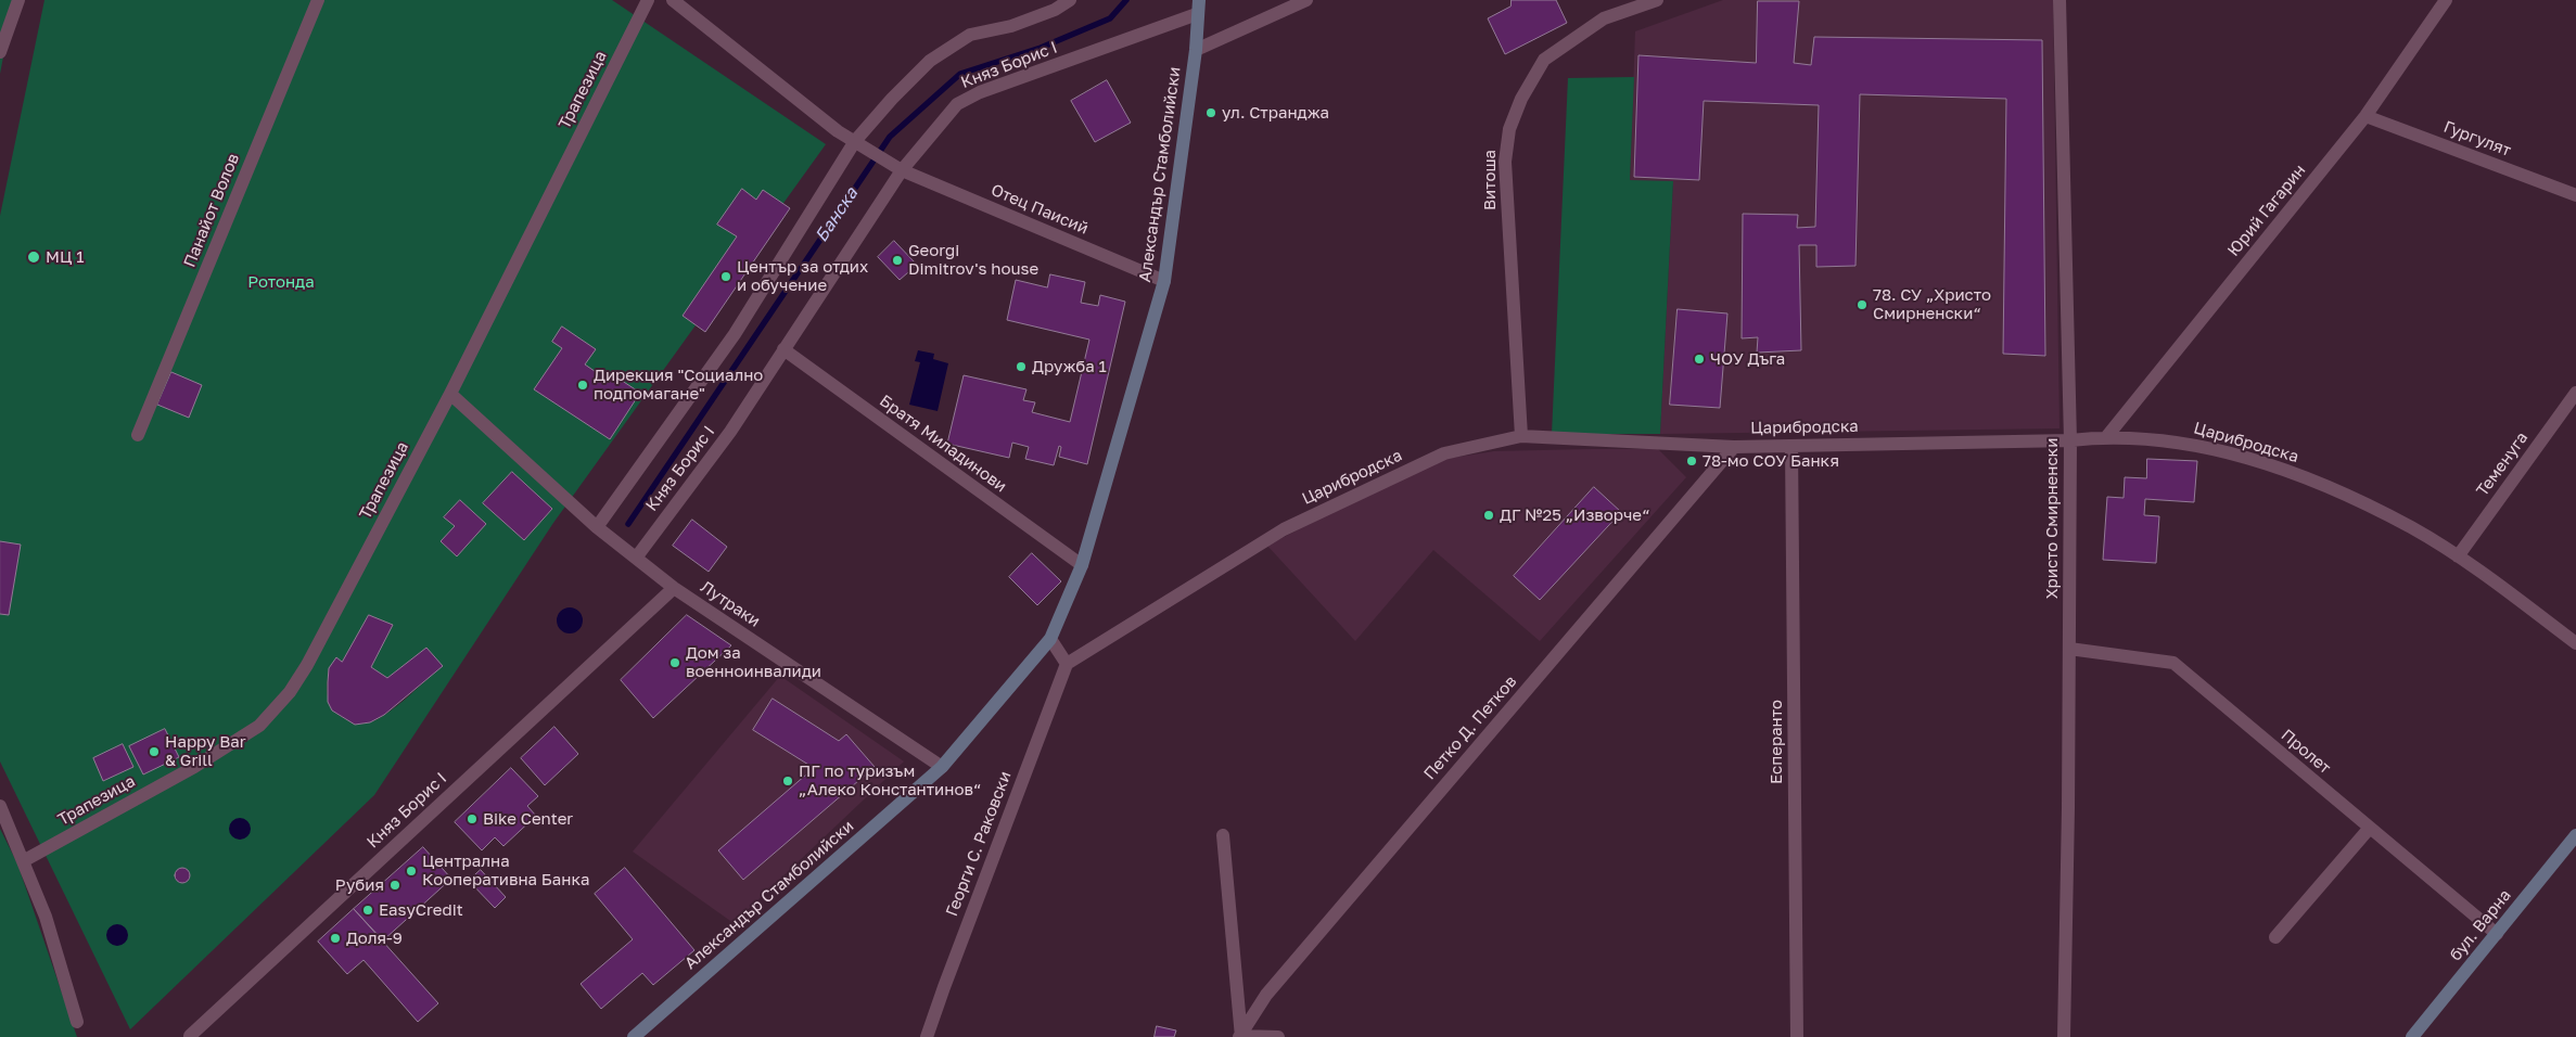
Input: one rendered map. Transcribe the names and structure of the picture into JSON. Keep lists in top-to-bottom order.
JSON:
{
  "streets": {
    "street": [
      "Княз Борис I",
      "Трапезица",
      "Гургулят",
      "Александър Стамболийски",
      "Витоша",
      "Отец Паисий",
      "Панайот Волов",
      "Юрий Гагарин",
      "Царибродска",
      "Братя Миладинови",
      "Теменуга",
      "Христо Смирненски",
      "Лутраки",
      "Петко Д. Петков",
      "Есперанто",
      "Пролет",
      "Георги С. Раковски",
      "бул. Варна"
    ]
  },
  "crossings": [
    ["Княз Борис I", "Александър Стамболийски"],
    ["Княз Борис I", "Отец Паисий"],
    ["Княз Борис I", "Братя Миладинови"],
    ["Княз Борис I", "Лутраки"],
    ["Трапезица", "Лутраки"],
    ["Гургулят", "Юрий Гагарин"],
    ["Александър Стамболийски", "Отец Паисий"],
    ["Александър Стамболийски", "Братя Миладинови"],
    ["Александър Стамболийски", "Лутраки"],
    ["Витоша", "Царибродска"],
    ["Юрий Гагарин", "Царибродска"],
    ["Царибродска", "Теменуга"],
    ["Царибродска", "Христо Смирненски"],
    ["Царибродска", "Петко Д. Петков"],
    ["Царибродска", "Есперанто"],
    ["Царибродска", "Георги С. Раковски"],
    ["Христо Смирненски", "Пролет"],
    ["Пролет", "бул. Варна"]
  ],
  "water": ["Банска"],
  "parks": ["Ротонда"],
  "places": [
    "ул. Странджа",
    "МЦ 1",
    "Georgi Dimitrov's house",
    "Център за отдих и обучение",
    "78. СУ „Христо Смирненски“",
    "ЧОУ Дъга",
    "Дружба 1",
    "Дирекция \"Социално подпомагане\"",
    "78-мо СОУ Банкя",
    "ДГ №25 „Изворче“",
    "Дом за военноинвалиди",
    "Happy Bar & Grill",
    "ПГ по туризъм „Алеко Константинов“",
    "Bike Center",
    "Централна Кооперативна Банка",
    "Рубия",
    "EasyCredit",
    "Доля-9"
  ]
}
